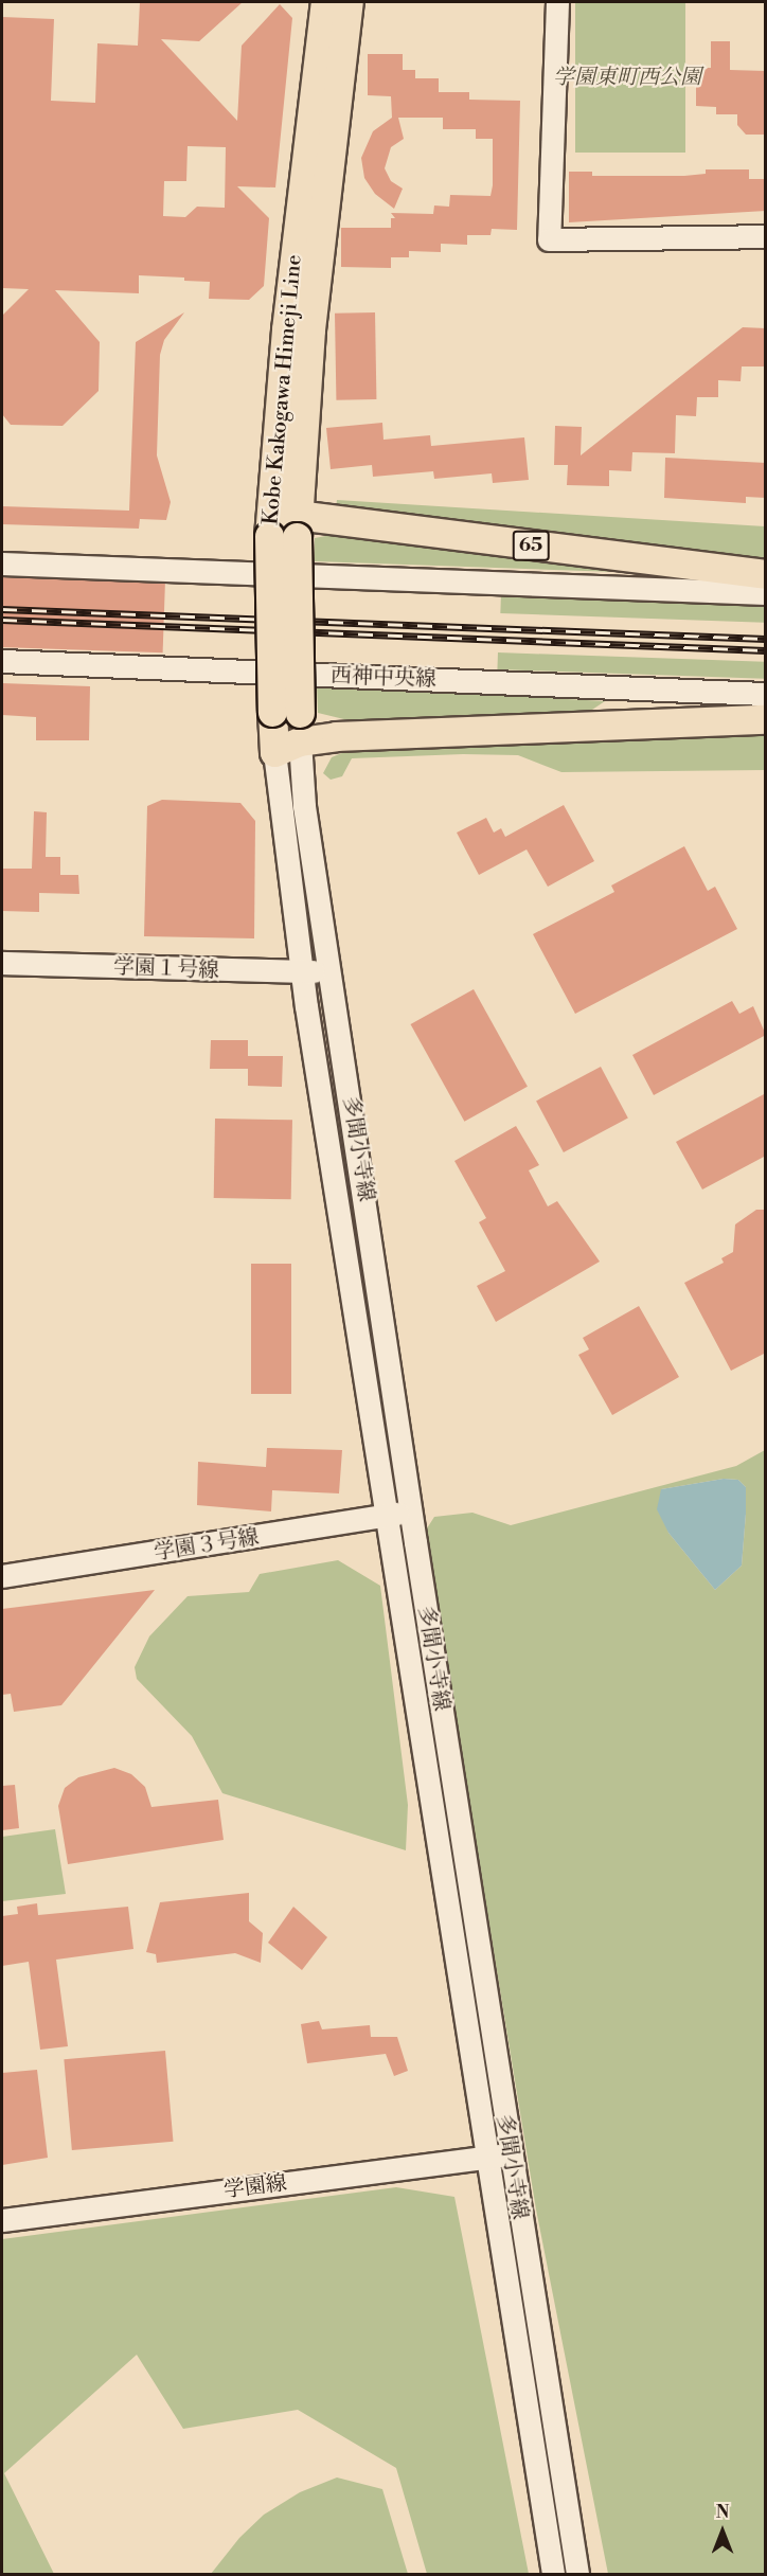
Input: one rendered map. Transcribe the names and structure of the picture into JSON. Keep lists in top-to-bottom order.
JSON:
{
  "streets": {
    "main road": ["Kobe Kakogawa Himeji Line", "65"],
    "street": [
      "西神中央線",
      "学園１号線",
      "多聞小寺線",
      "学園３号線",
      "学園線"
    ]
  },
  "crossings": [
    ["Kobe Kakogawa Himeji Line", "多聞小寺線"],
    ["学園１号線", "多聞小寺線"],
    ["多聞小寺線", "学園３号線"],
    ["多聞小寺線", "学園線"]
  ],
  "parks": ["学園東町西公園"],
  "north": "top"
}
